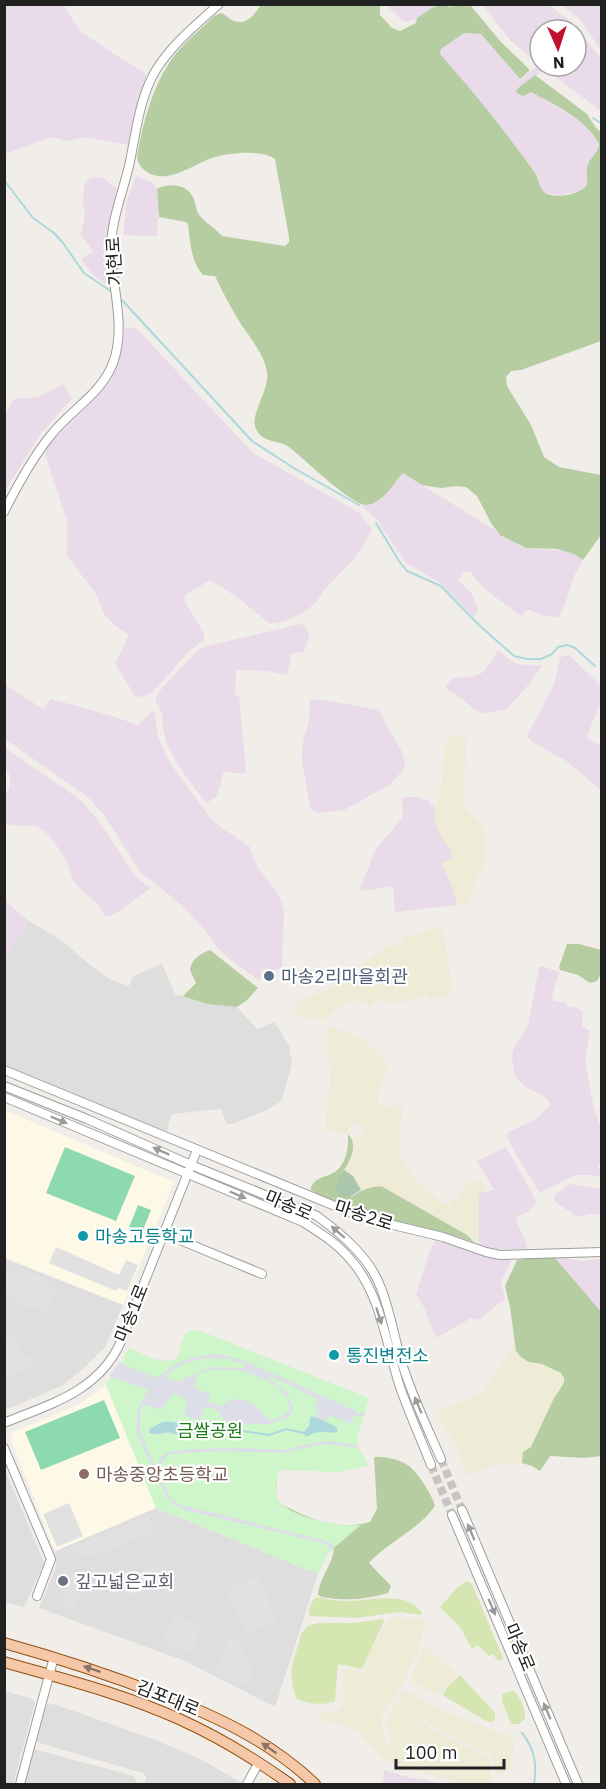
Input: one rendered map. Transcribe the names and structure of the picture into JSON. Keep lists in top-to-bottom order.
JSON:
{
  "streets": {
    "main road": ["김포대로"],
    "street": [
      "가현로",
      "마송로",
      "마송2로",
      "마송1로"
    ]
  },
  "crossings": [
    ["마송로", "마송1로"],
    ["마송2로", "마송1로"]
  ],
  "parks": ["금쌀공원"],
  "places": [
    "마송2리마을회관",
    "마송고등학교",
    "통진변전소",
    "마송중앙초등학교",
    "깊고넓은교회"
  ],
  "scale_bar": "100 m",
  "north": "bottom"
}
